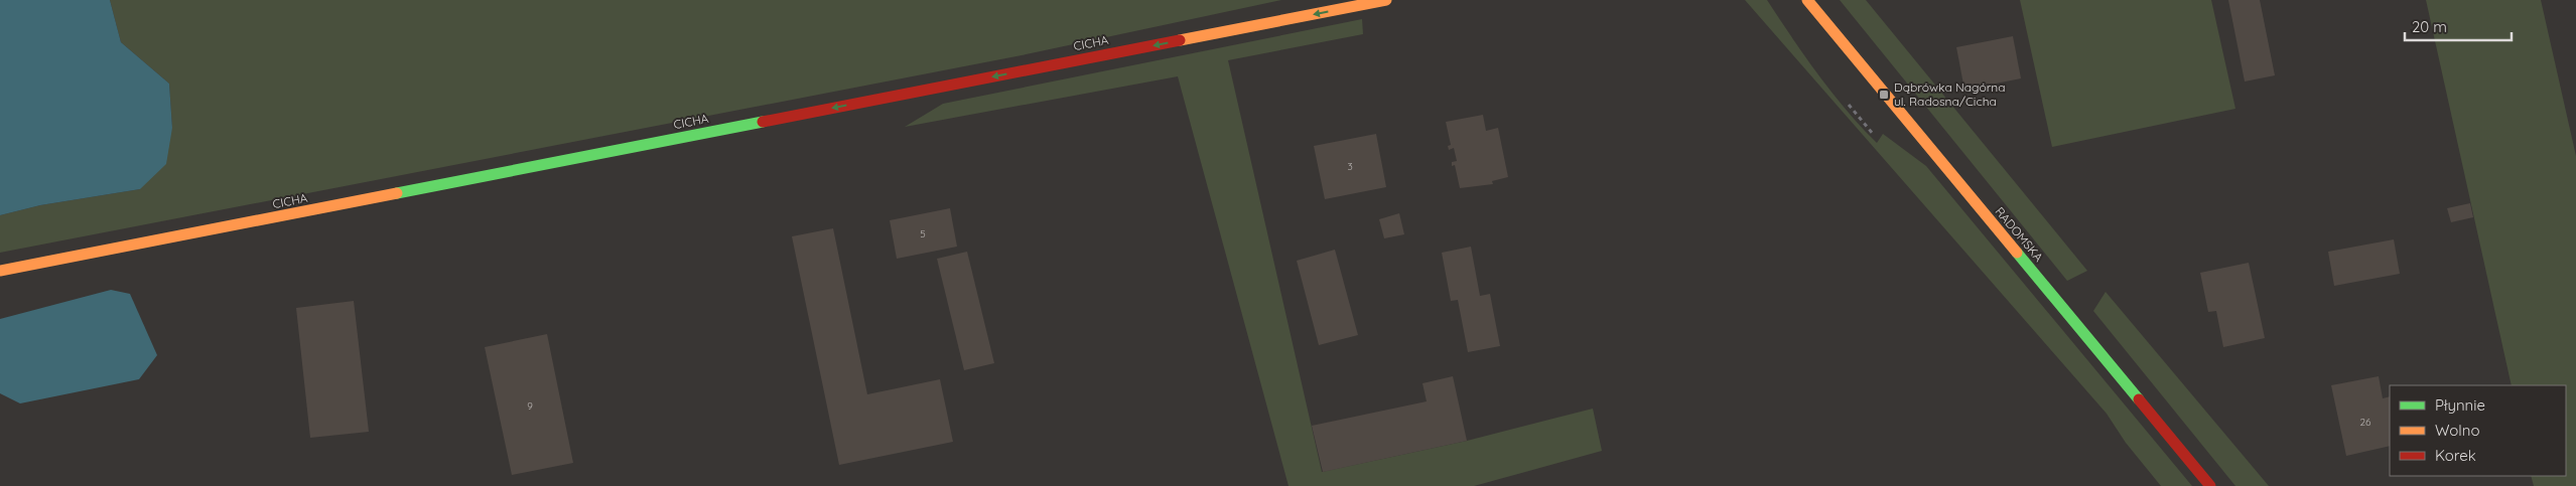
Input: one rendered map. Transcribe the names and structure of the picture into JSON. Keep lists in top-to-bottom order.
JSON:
{
  "streets": {
    "street": ["CICHA", "RADOMSKA"]
  },
  "one_way": ["CICHA"],
  "places": {
    "transit": ["Dąbrówka Nagórna ul. Radosna/Cicha"]
  },
  "house_numbers": [
    "3",
    "5",
    "9",
    "26"
  ],
  "legend": ["Płynnie", "Wolno", "Korek"],
  "scale_bar": "20 m"
}
